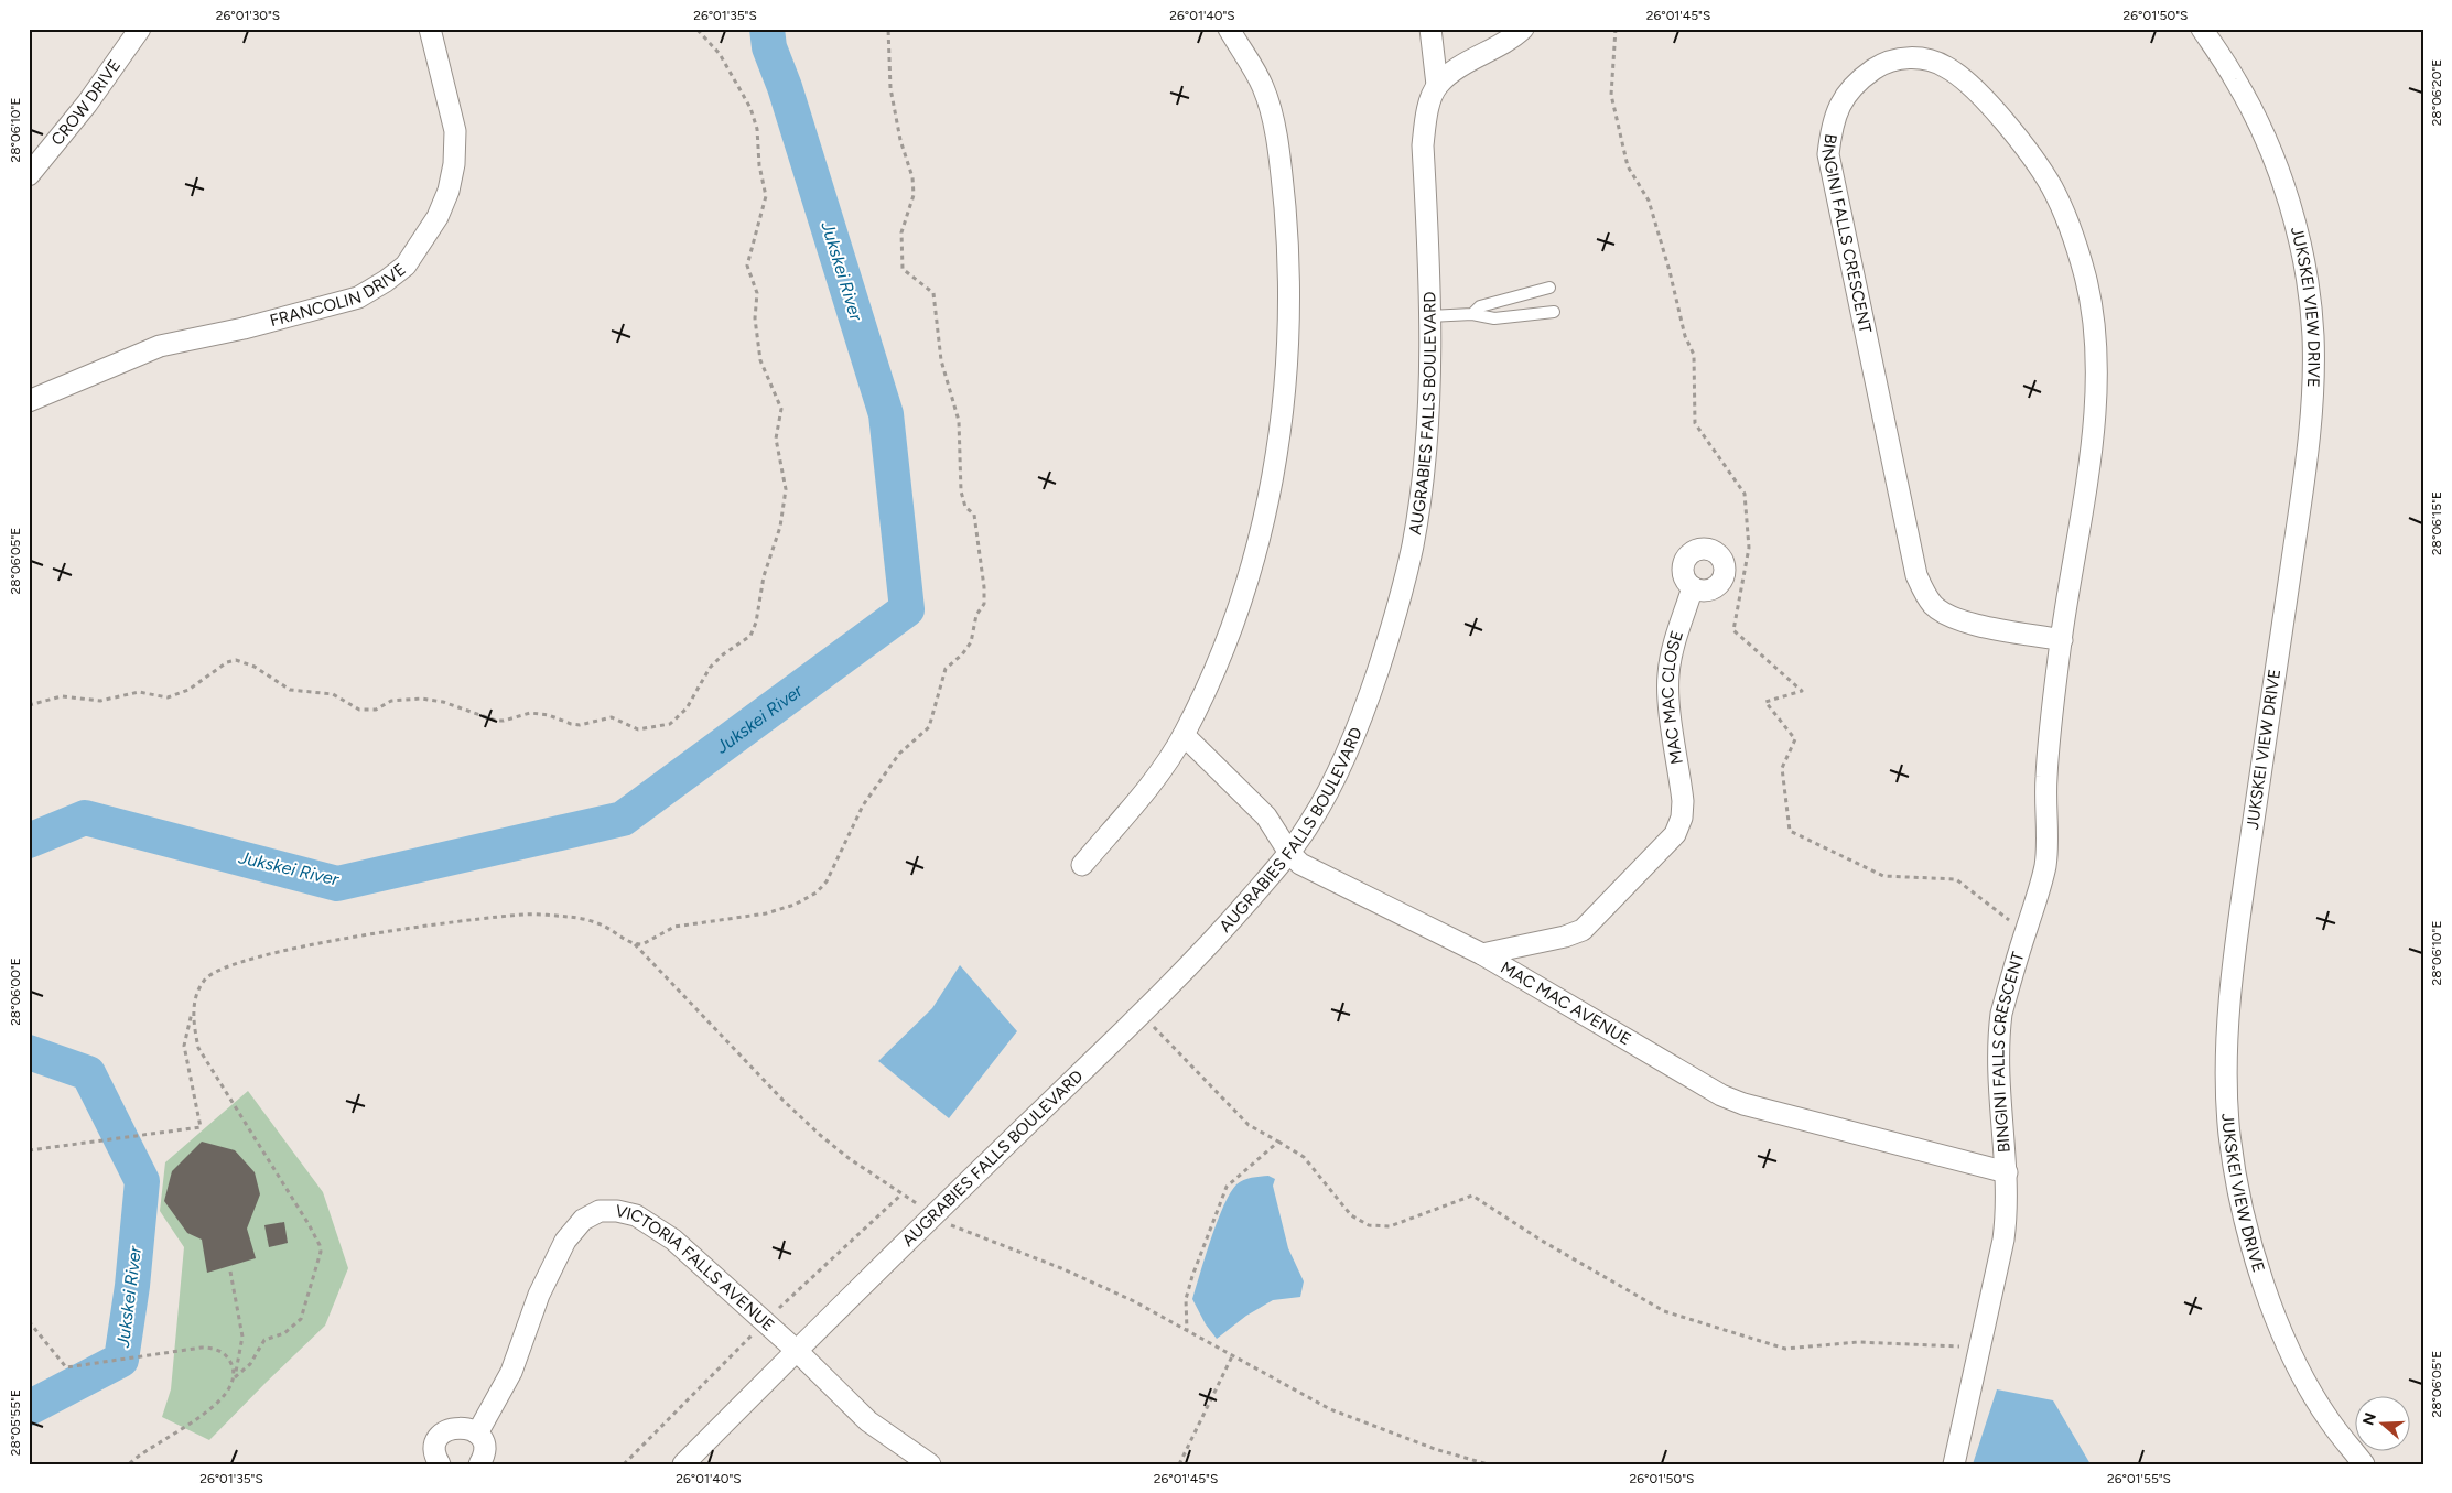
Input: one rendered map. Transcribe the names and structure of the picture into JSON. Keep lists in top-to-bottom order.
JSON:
{
  "streets": {
    "street": [
      "CROW DRIVE",
      "BINGINI FALLS CRESCENT",
      "FRANCOLIN DRIVE",
      "JUKSKEI VIEW DRIVE",
      "AUGRABIES FALLS BOULEVARD",
      "MAC MAC CLOSE",
      "MAC MAC AVENUE",
      "VICTORIA FALLS AVENUE"
    ]
  },
  "crossings": [
    ["BINGINI FALLS CRESCENT", "MAC MAC AVENUE"],
    ["AUGRABIES FALLS BOULEVARD", "MAC MAC AVENUE"],
    ["AUGRABIES FALLS BOULEVARD", "VICTORIA FALLS AVENUE"],
    ["MAC MAC CLOSE", "MAC MAC AVENUE"]
  ],
  "water": ["Jukskei River"],
  "north": "left",
  "coordinates": [
    "26°01'30\"S",
    "26°01'35\"S",
    "26°01'40\"S",
    "26°01'45\"S",
    "26°01'50\"S",
    "28°06'20\"E",
    "28°06'10\"E",
    "28°06'15\"E",
    "28°06'05\"E",
    "28°06'00\"E",
    "28°05'55\"E",
    "26°01'55\"S"
  ]
}
